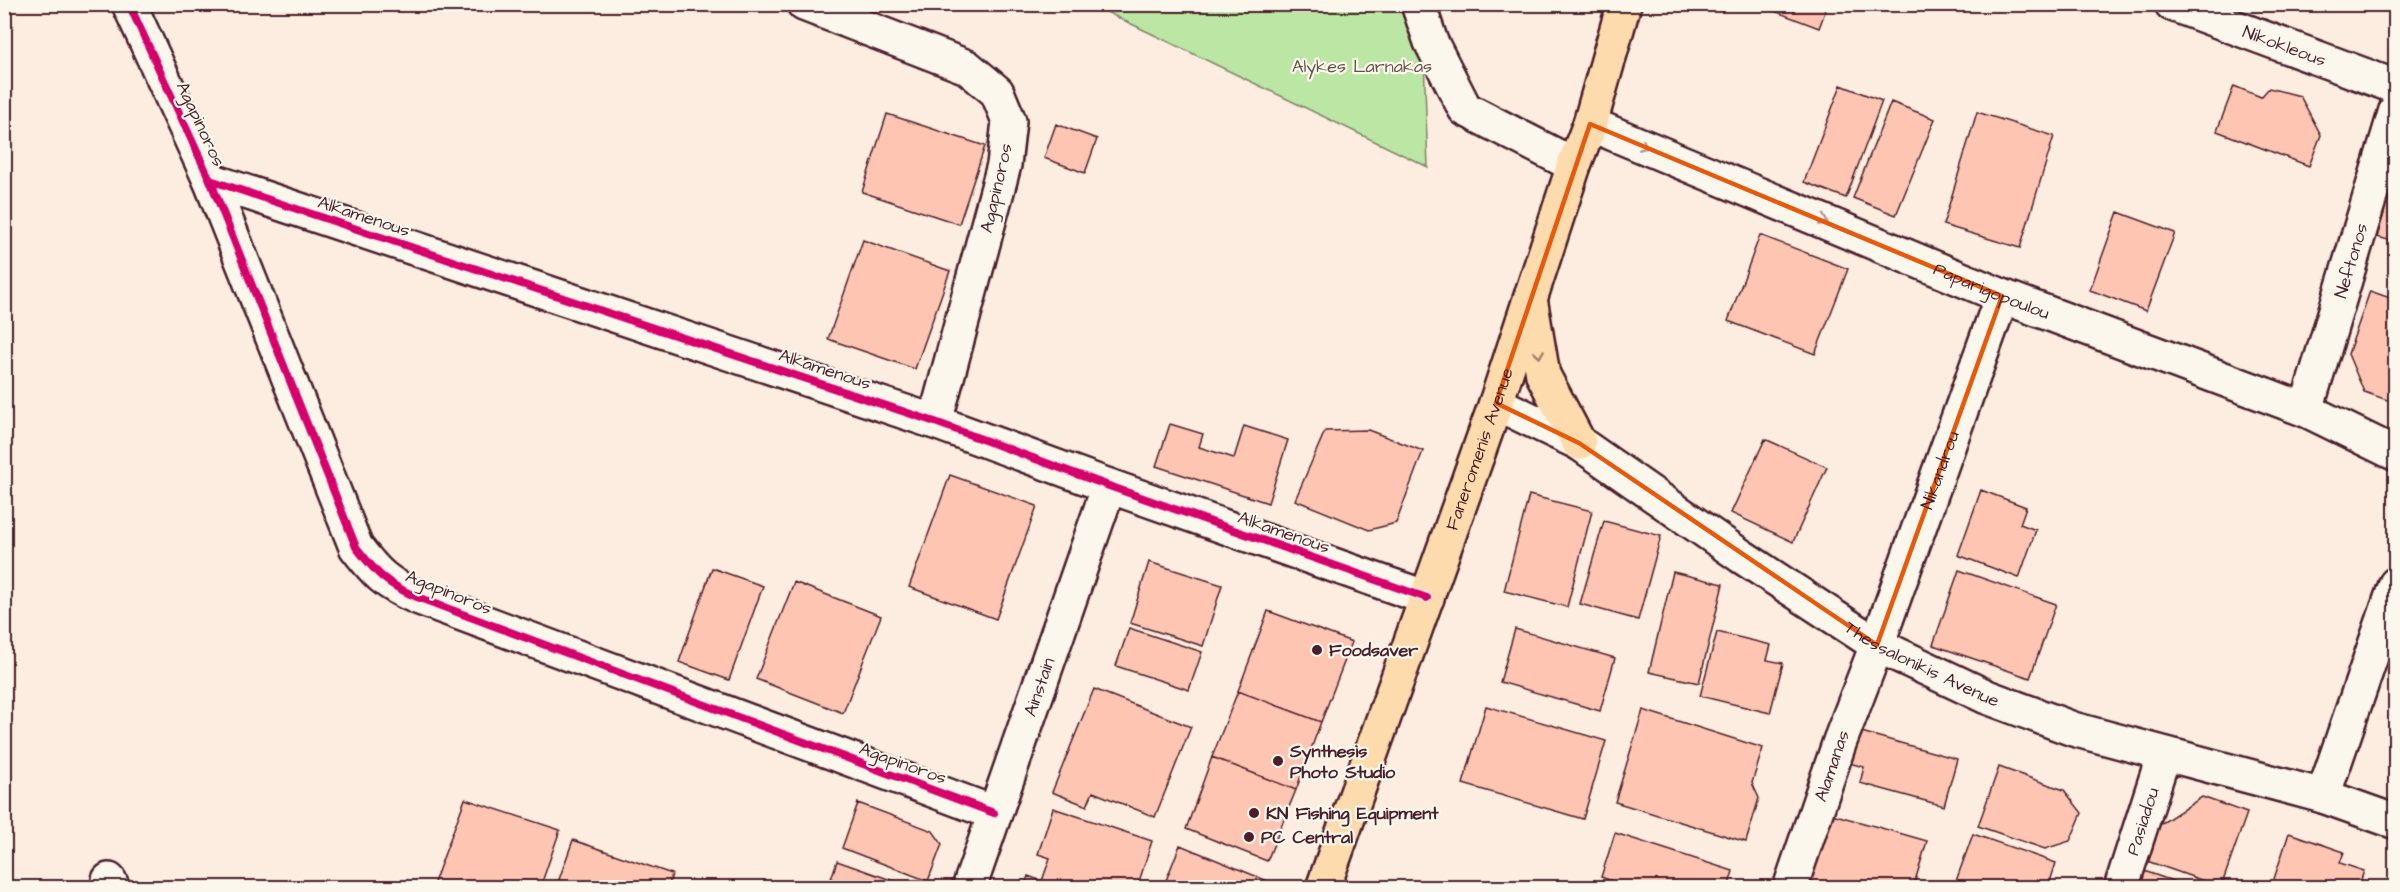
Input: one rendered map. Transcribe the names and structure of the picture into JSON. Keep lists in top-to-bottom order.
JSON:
{
  "streets": {
    "main road": ["Faneromenis Avenue"],
    "street": [
      "Nikokleous",
      "Agapinoros",
      "Alkamenous",
      "Neftonos",
      "Paparigopoulou",
      "Nikandrou",
      "Thessalonikis Avenue",
      "Ainstain",
      "Alamanas",
      "Pasiadou"
    ]
  },
  "crossings": [
    ["Agapinoros", "Alkamenous"],
    ["Agapinoros", "Ainstain"],
    ["Alkamenous", "Faneromenis Avenue"],
    ["Alkamenous", "Ainstain"],
    ["Neftonos", "Paparigopoulou"],
    ["Paparigopoulou", "Faneromenis Avenue"],
    ["Paparigopoulou", "Nikandrou"],
    ["Faneromenis Avenue", "Thessalonikis Avenue"],
    ["Nikandrou", "Thessalonikis Avenue"],
    ["Nikandrou", "Alamanas"],
    ["Thessalonikis Avenue", "Alamanas"],
    ["Thessalonikis Avenue", "Pasiadou"]
  ],
  "one_way": ["Paparigopoulou"],
  "parks": ["Alykes Larnakas"],
  "places": [
    "Foodsaver",
    "Synthesis Photo Studio",
    "KN Fishing Equipment",
    "PC Central"
  ]
}
